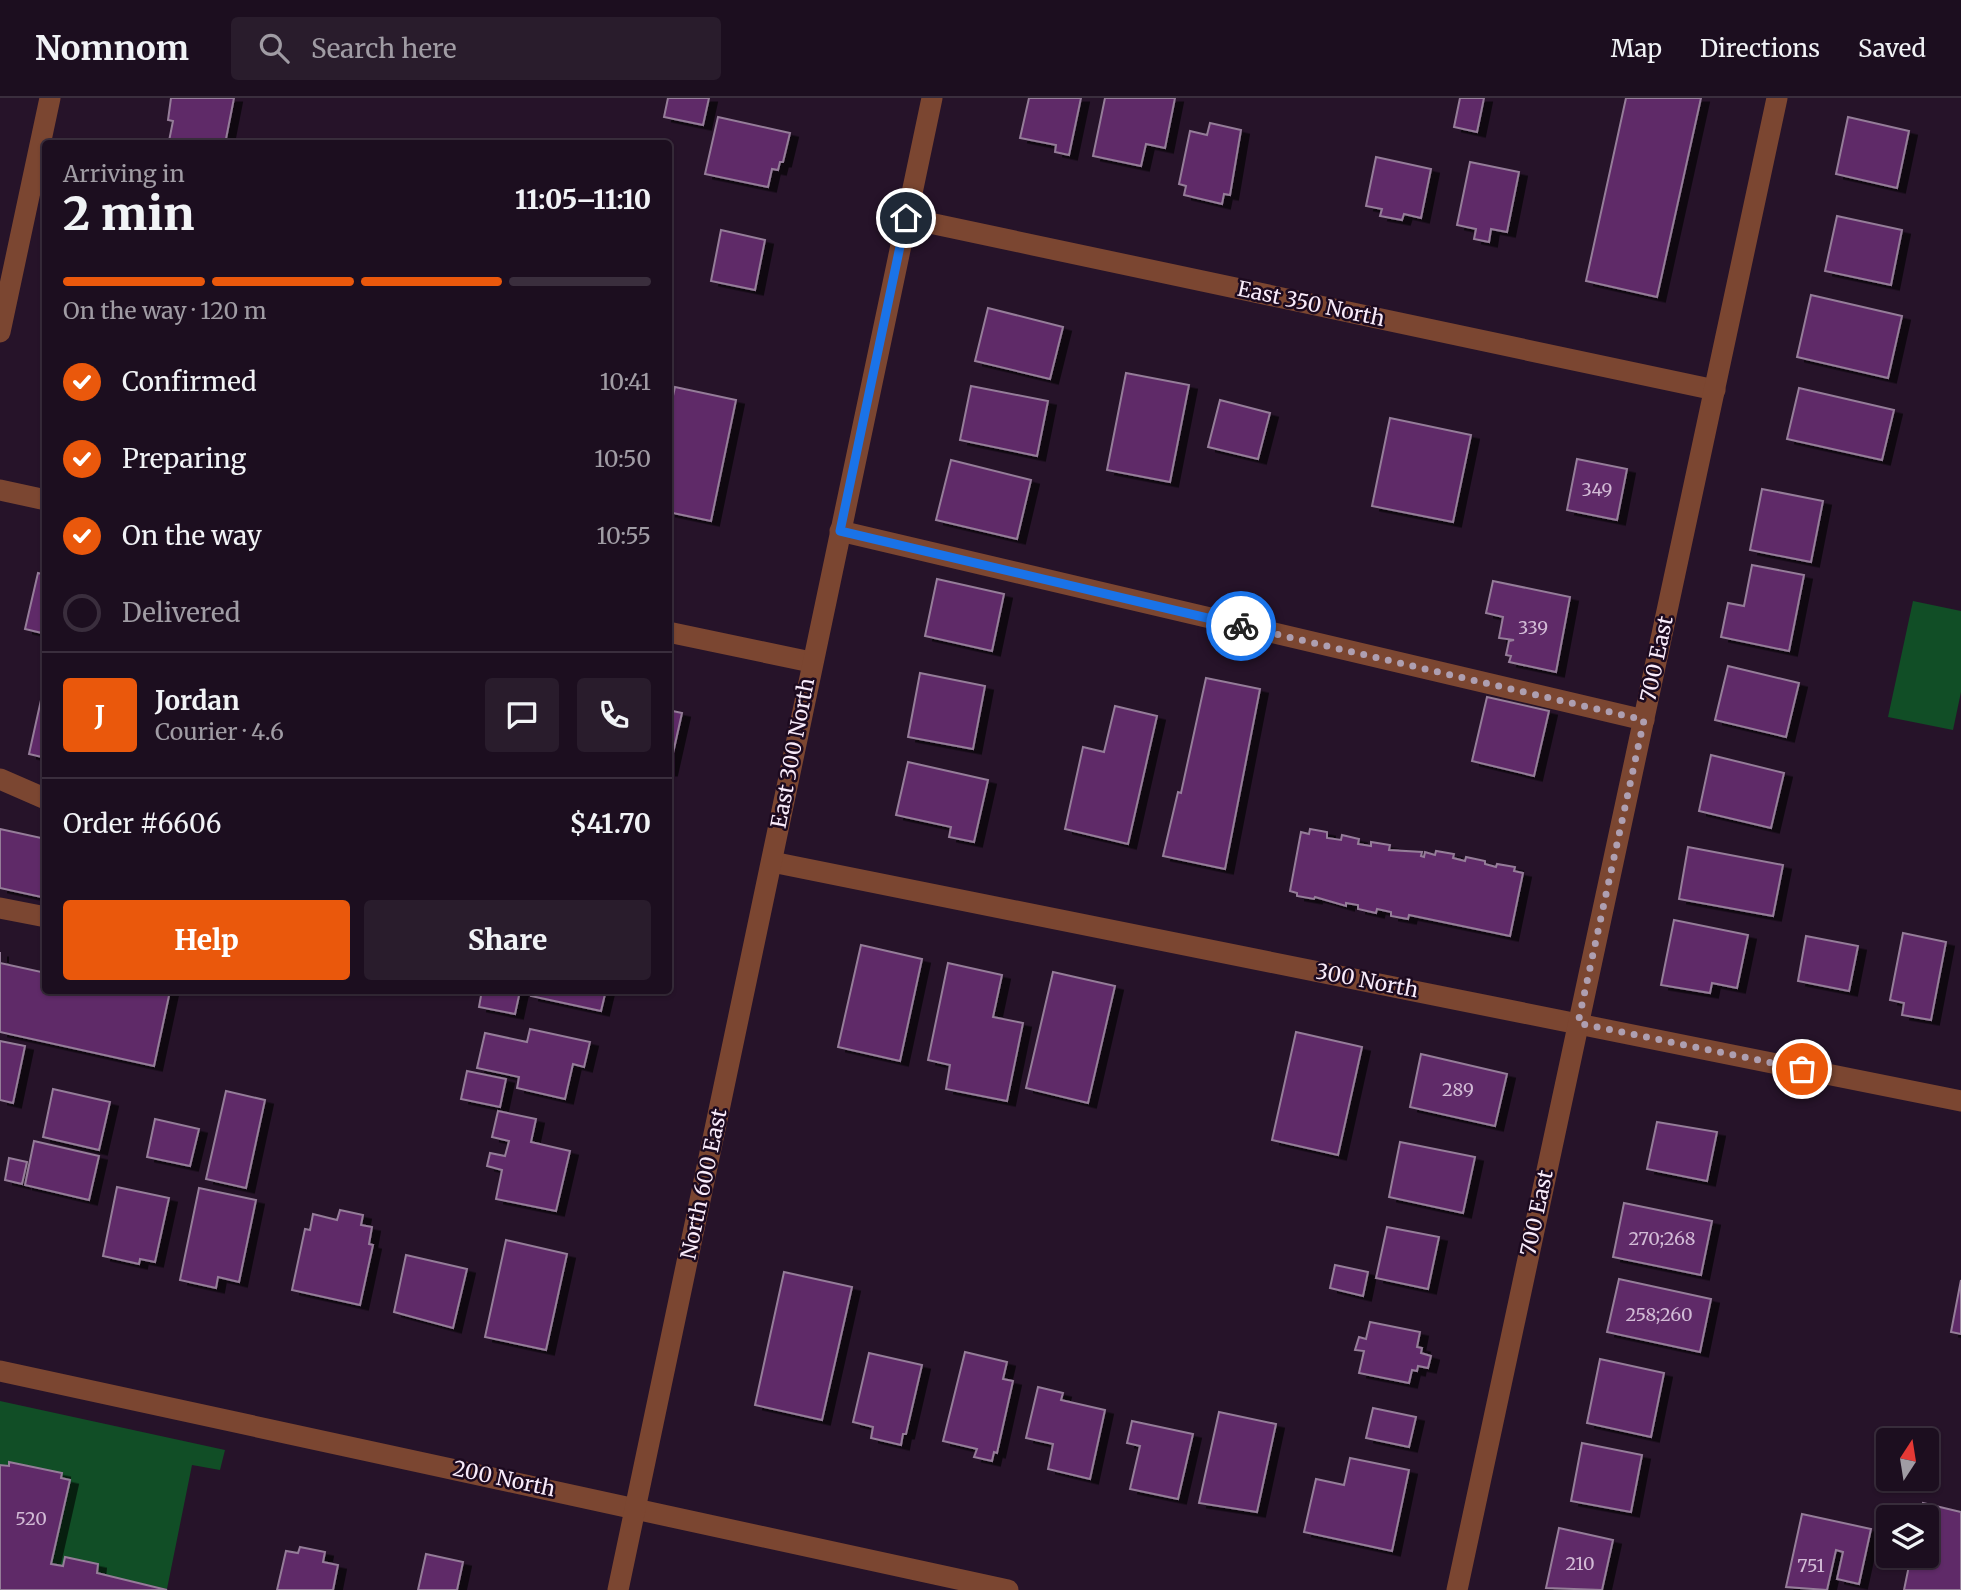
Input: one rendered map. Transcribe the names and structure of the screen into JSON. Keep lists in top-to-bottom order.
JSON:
{
  "streets": {
    "street": [
      "East 350 North",
      "700 East",
      "East 300 North",
      "300 North",
      "North 600 East",
      "200 North"
    ]
  },
  "crossings": [
    ["East 350 North", "700 East"],
    ["700 East", "300 North"],
    ["East 300 North", "300 North"],
    ["East 300 North", "North 600 East"],
    ["300 North", "North 600 East"],
    ["North 600 East", "200 North"]
  ],
  "house_numbers": [
    "349",
    "339",
    "289",
    "270;268",
    "258;260",
    "520",
    "210",
    "751"
  ],
  "north": "top",
  "page": {
    "header": "Nomnom",
    "search": "Search here",
    "nav": ["Map", "Directions", "Saved"],
    "heading": ["2 min", "Arriving in", "11:05–11:10"],
    "panel": [
      "Jordan",
      "Courier · 4.6",
      "Order #6606",
      "$41.70"
    ],
    "bar": "On the way · 120 m",
    "list": [
      ["Confirmed", "10:41"],
      ["Preparing", "10:50"],
      ["On the way", "10:55"],
      "Delivered"
    ],
    "round": "J",
    "buttons": ["Help", "Share"]
  }
}
